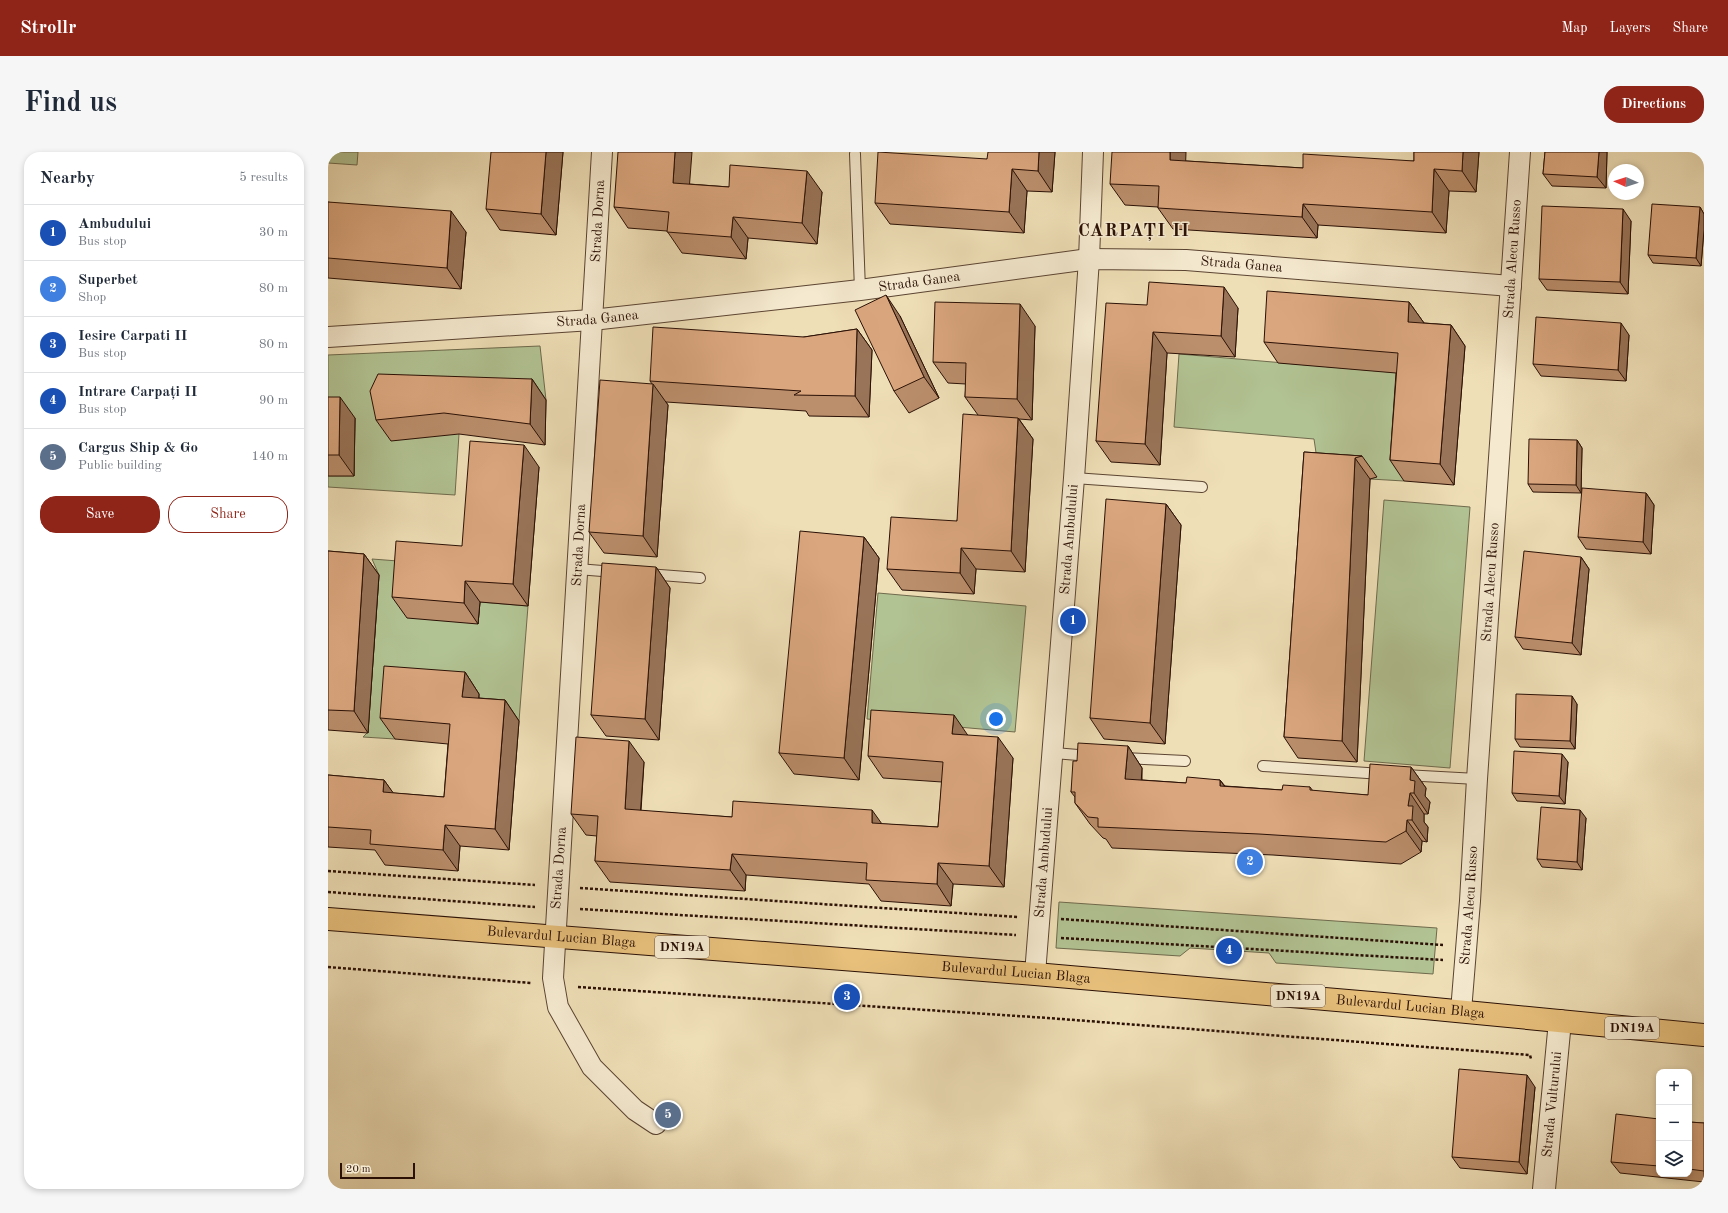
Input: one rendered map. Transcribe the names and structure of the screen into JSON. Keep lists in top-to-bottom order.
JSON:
{
  "streets": {
    "main road": ["Bulevardul Lucian Blaga", "DN19A"],
    "street": [
      "Strada Dorna",
      "Strada Alecu Russo",
      "Strada Ganea",
      "Strada Ambudului",
      "Strada Vulturului"
    ]
  },
  "crossings": [
    ["Strada Dorna", "Strada Ganea"],
    ["Strada Dorna", "Bulevardul Lucian Blaga"],
    ["Strada Alecu Russo", "Strada Ganea"],
    ["Strada Alecu Russo", "Bulevardul Lucian Blaga"],
    ["Strada Ganea", "Strada Ambudului"],
    ["Strada Ambudului", "Bulevardul Lucian Blaga"],
    ["Bulevardul Lucian Blaga", "Strada Vulturului"]
  ],
  "districts": ["CARPAȚI II"],
  "scale_bar": "20 m",
  "north": "left",
  "page": {
    "header": "Strollr",
    "nav": ["Map", "Layers", "Share"],
    "buttons": [
      "Directions",
      ["Save", "Share"]
    ],
    "title": "Find us",
    "heading": ["Nearby", "5 results"],
    "list": [
      {
        "mark": "1",
        "name": "Ambudului",
        "note": "Bus stop",
        "value": "30 m"
      },
      {
        "mark": "2",
        "name": "Superbet",
        "note": "Shop",
        "value": "80 m"
      },
      {
        "mark": "3",
        "name": "Iesire Carpati II",
        "note": "Bus stop",
        "value": "80 m"
      },
      {
        "mark": "4",
        "name": "Intrare Carpați II",
        "note": "Bus stop",
        "value": "90 m"
      },
      {
        "mark": "5",
        "name": "Cargus Ship & Go",
        "note": "Public building",
        "value": "140 m"
      }
    ],
    "pins": [
      "1",
      "2",
      "4",
      "3",
      "5"
    ],
    "map_buttons": ["+", "−"],
    "scale": "20 m"
  }
}
